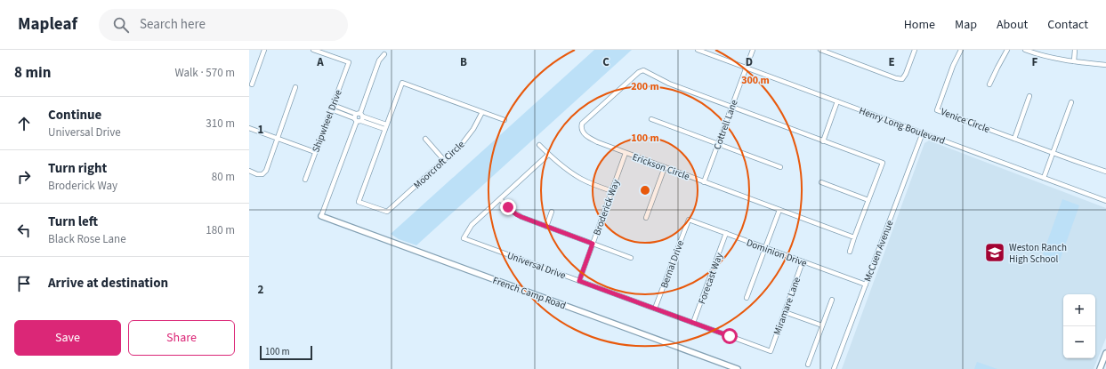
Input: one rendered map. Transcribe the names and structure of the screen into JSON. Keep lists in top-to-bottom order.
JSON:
{
  "streets": {
    "street": [
      "Venice Circle",
      "Shipwheel Drive",
      "Cottrell Lane",
      "Henry Long Boulevard",
      "Moorcroft Circle",
      "Erickson Circle",
      "Broderick Way",
      "McCuen Avenue",
      "Dominion Drive",
      "Bernal Drive",
      "Universal Drive",
      "Forecast Way",
      "French Camp Road",
      "Miramare Lane"
    ]
  },
  "crossings": [
    ["Cottrell Lane", "Henry Long Boulevard"],
    ["Cottrell Lane", "Erickson Circle"],
    ["Henry Long Boulevard", "McCuen Avenue"],
    ["Erickson Circle", "Broderick Way"],
    ["Broderick Way", "Universal Drive"],
    ["McCuen Avenue", "Dominion Drive"],
    ["Dominion Drive", "Bernal Drive"],
    ["Dominion Drive", "Forecast Way"],
    ["Dominion Drive", "Miramare Lane"],
    ["Bernal Drive", "Universal Drive"],
    ["Universal Drive", "Forecast Way"],
    ["Universal Drive", "Miramare Lane"]
  ],
  "places": {
    "school or university": ["Weston Ranch High School"]
  },
  "scale_bar": "100 m",
  "page": {
    "header": "Mapleaf",
    "search": "Search here",
    "nav": [
      "Home",
      "Map",
      "About",
      "Contact"
    ],
    "heading": ["8 min", "Walk · 570 m"],
    "list": [
      ["Continue", "Universal Drive", "310 m"],
      ["Turn right", "Broderick Way", "80 m"],
      ["Turn left", "Black Rose Lane", "180 m"],
      "Arrive at destination"
    ],
    "map_buttons": ["+", "−"],
    "buttons": ["Save", "Share"],
    "scale": "100 m"
  },
  "grid": {
    "columns": [
      "A",
      "B",
      "C",
      "D",
      "E",
      "F"
    ],
    "rows": ["1", "2"]
  },
  "rings": ["300 m", "200 m", "100 m"]
}
